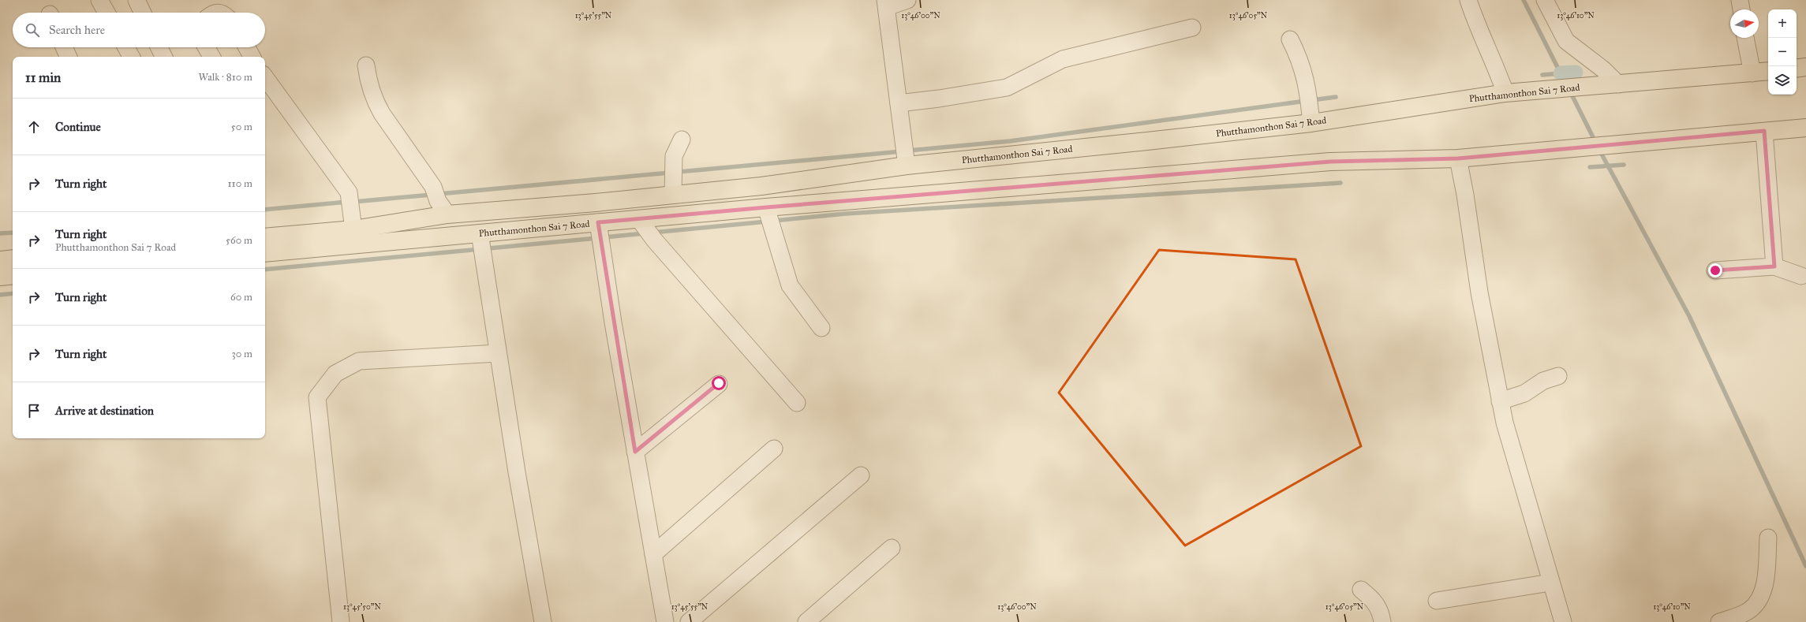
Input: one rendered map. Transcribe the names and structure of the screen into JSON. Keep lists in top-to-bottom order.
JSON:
{
  "streets": {
    "main road": ["Phutthamonthon Sai 7 Road"]
  },
  "north": "right",
  "page": {
    "map_buttons": ["+", "−"],
    "search": "Search here",
    "heading": ["11 min", "Walk · 810 m"],
    "list": [
      ["Continue", "50 m"],
      ["Turn right", "110 m"],
      ["Turn right", "Phutthamonthon Sai 7 Road", "560 m"],
      ["Turn right", "60 m"],
      ["Turn right", "30 m"],
      "Arrive at destination"
    ]
  },
  "coordinates": [
    "13°45'55\"N",
    "13°46'00\"N",
    "13°46'05\"N",
    "13°46'10\"N",
    "13°45'50\"N"
  ]
}
